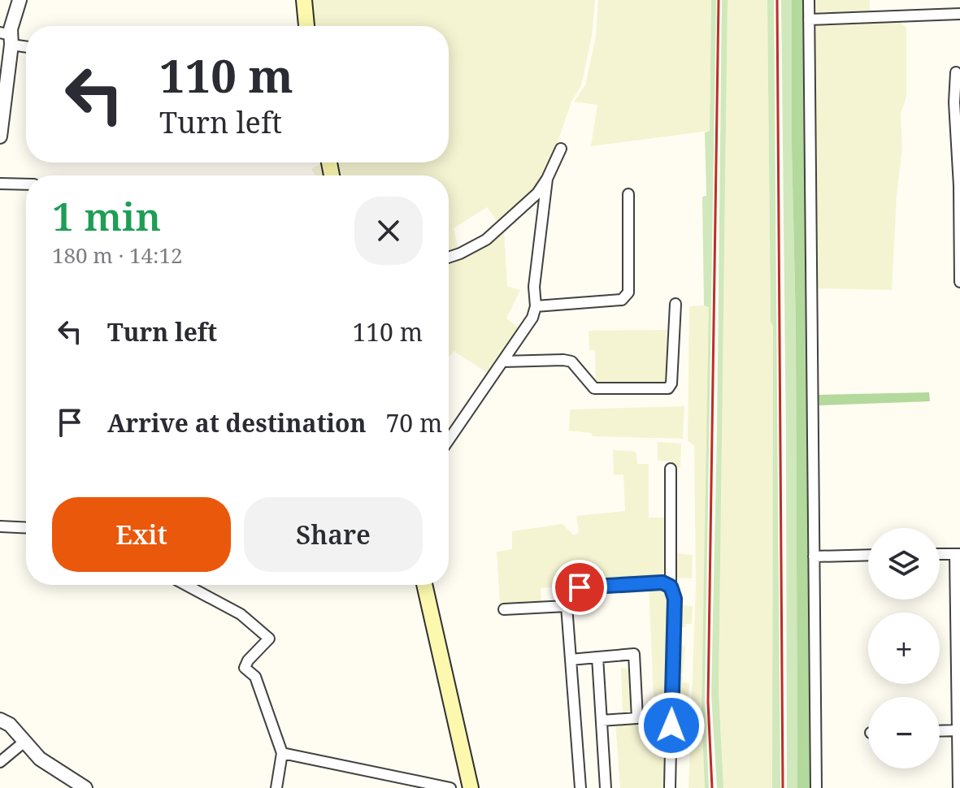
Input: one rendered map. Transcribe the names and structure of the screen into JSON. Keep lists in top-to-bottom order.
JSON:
{
  "page": {
    "turn": ["110 m", "Turn left"],
    "heading": ["1 min", "180 m · 14:12"],
    "list": [
      {
        "name": "Turn left",
        "value": "110 m"
      },
      {
        "name": "Arrive at destination",
        "value": "70 m"
      }
    ],
    "buttons": ["Exit", "Share"],
    "map_buttons": ["+", "−"]
  }
}
